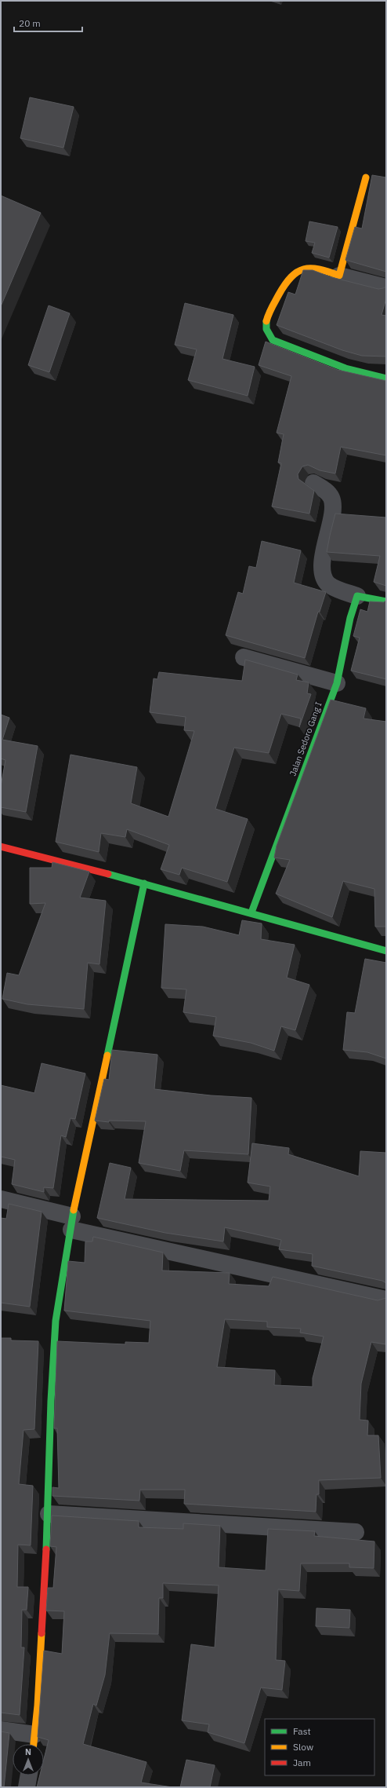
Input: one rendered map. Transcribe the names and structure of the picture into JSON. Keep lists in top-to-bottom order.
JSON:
{
  "streets": {
    "street": ["Jalan Sedoro Gang I"]
  },
  "legend": ["Fast", "Slow", "Jam"],
  "scale_bar": "20 m",
  "north": "top"
}
